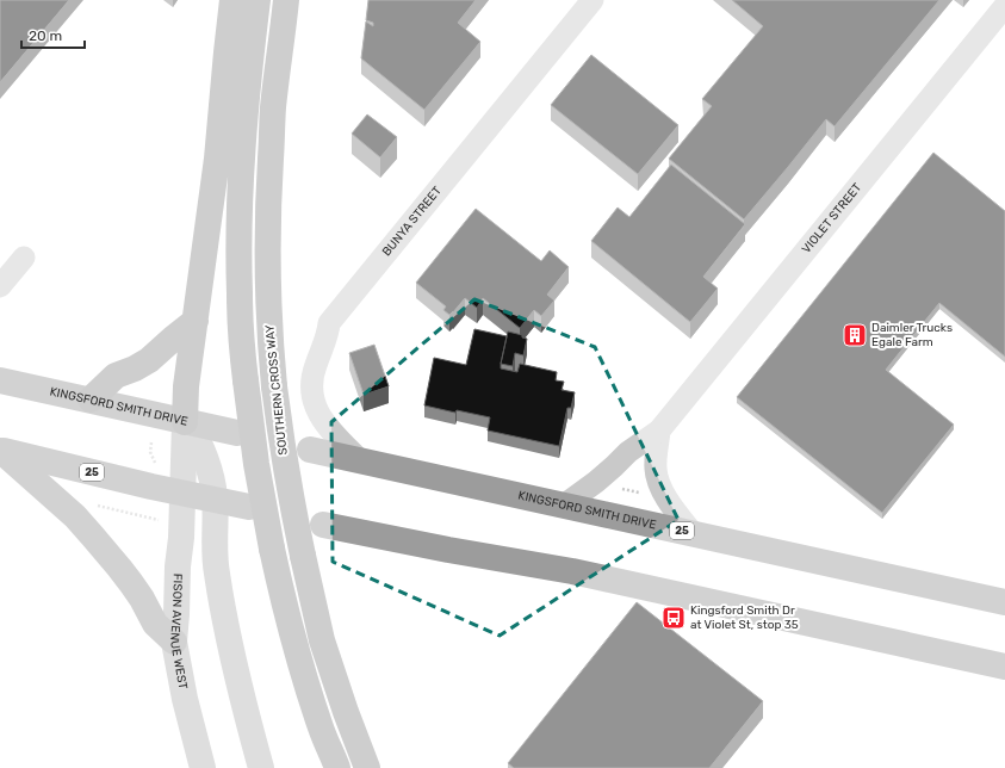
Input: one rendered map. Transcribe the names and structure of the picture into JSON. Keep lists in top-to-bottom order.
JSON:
{
  "streets": {
    "highway": ["SOUTHERN CROSS WAY", "KINGSFORD SMITH DRIVE", "25"],
    "main road": ["FISON AVENUE WEST"],
    "street": ["VIOLET STREET", "BUNYA STREET"]
  },
  "crossings": [
    ["VIOLET STREET", "KINGSFORD SMITH DRIVE"],
    ["BUNYA STREET", "KINGSFORD SMITH DRIVE"],
    ["KINGSFORD SMITH DRIVE", "FISON AVENUE WEST"],
    ["25", "FISON AVENUE WEST"]
  ],
  "places": {
    "building": ["Daimler Trucks Egale Farm"],
    "bus stop": ["Kingsford Smith Dr at Violet St, stop 35"]
  },
  "scale_bar": "20 m"
}
